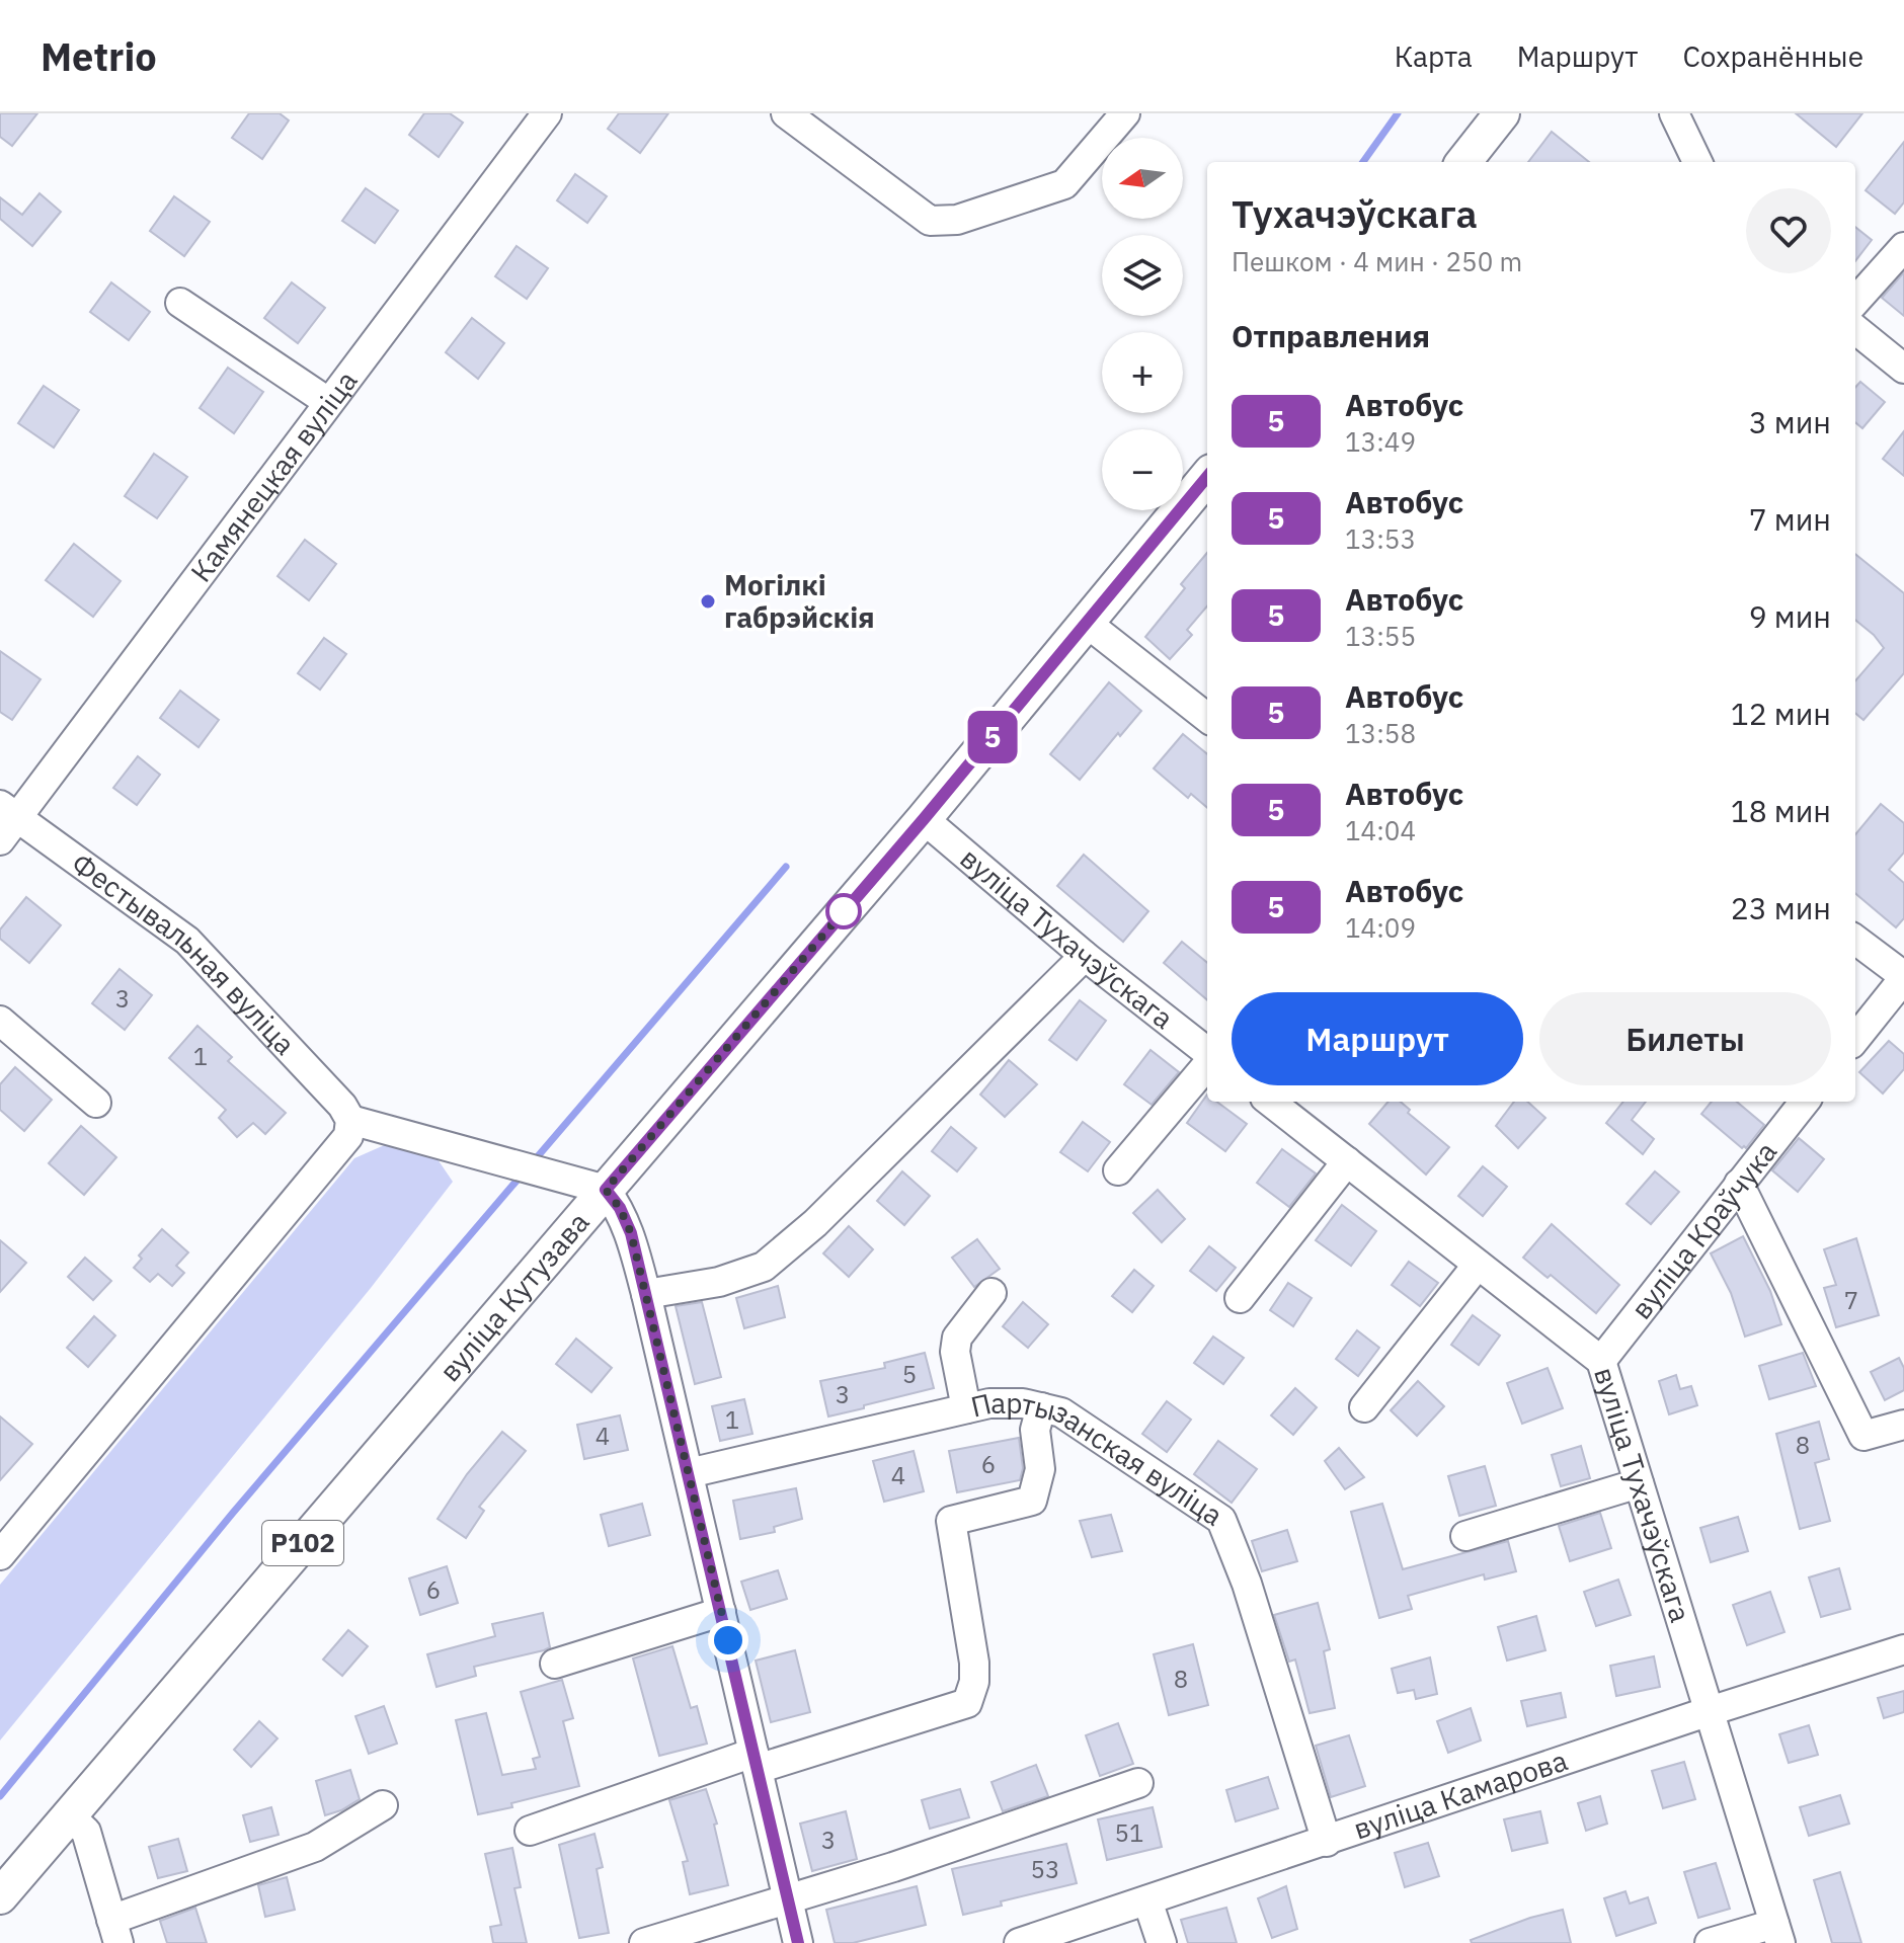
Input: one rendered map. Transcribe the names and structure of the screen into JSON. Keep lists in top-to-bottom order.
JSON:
{
  "streets": {
    "main road": ["вуліца Кутузава", "Р102"],
    "street": [
      "Камянецкая вуліца",
      "вуліца Тухачэўскага",
      "Фестывальная вуліца",
      "вуліца Краўчука",
      "Партызанская вуліца",
      "вуліца Камарова"
    ]
  },
  "crossings": [
    ["Камянецкая вуліца", "Фестывальная вуліца"],
    ["вуліца Тухачэўскага", "вуліца Краўчука"],
    ["вуліца Тухачэўскага", "вуліца Кутузава"],
    ["вуліца Тухачэўскага", "вуліца Камарова"],
    ["Партызанская вуліца", "вуліца Камарова"]
  ],
  "places": ["Могілкі габрэйскія"],
  "lines": ["bus line 5"],
  "house_numbers": [
    "3",
    "1",
    "7",
    "5",
    "3",
    "1",
    "4",
    "8",
    "6",
    "4",
    "6",
    "8",
    "51",
    "3",
    "53"
  ],
  "north": "left",
  "page": {
    "header": "Metrio",
    "nav": ["Карта", "Маршрут", "Сохранённые"],
    "on_map": "5",
    "map_buttons": ["+", "−"],
    "heading": [
      ["Тухачэўскага", "Пешком · 4 мин · 250 m"],
      "Отправления"
    ],
    "list": [
      {
        "mark": "5",
        "name": "Автобус",
        "note": "13:49",
        "value": "3 мин"
      },
      {
        "mark": "5",
        "name": "Автобус",
        "note": "13:53",
        "value": "7 мин"
      },
      {
        "mark": "5",
        "name": "Автобус",
        "note": "13:55",
        "value": "9 мин"
      },
      {
        "mark": "5",
        "name": "Автобус",
        "note": "13:58",
        "value": "12 мин"
      },
      {
        "mark": "5",
        "name": "Автобус",
        "note": "14:04",
        "value": "18 мин"
      },
      {
        "mark": "5",
        "name": "Автобус",
        "note": "14:09",
        "value": "23 мин"
      }
    ],
    "buttons": ["Маршрут", "Билеты"]
  }
}
